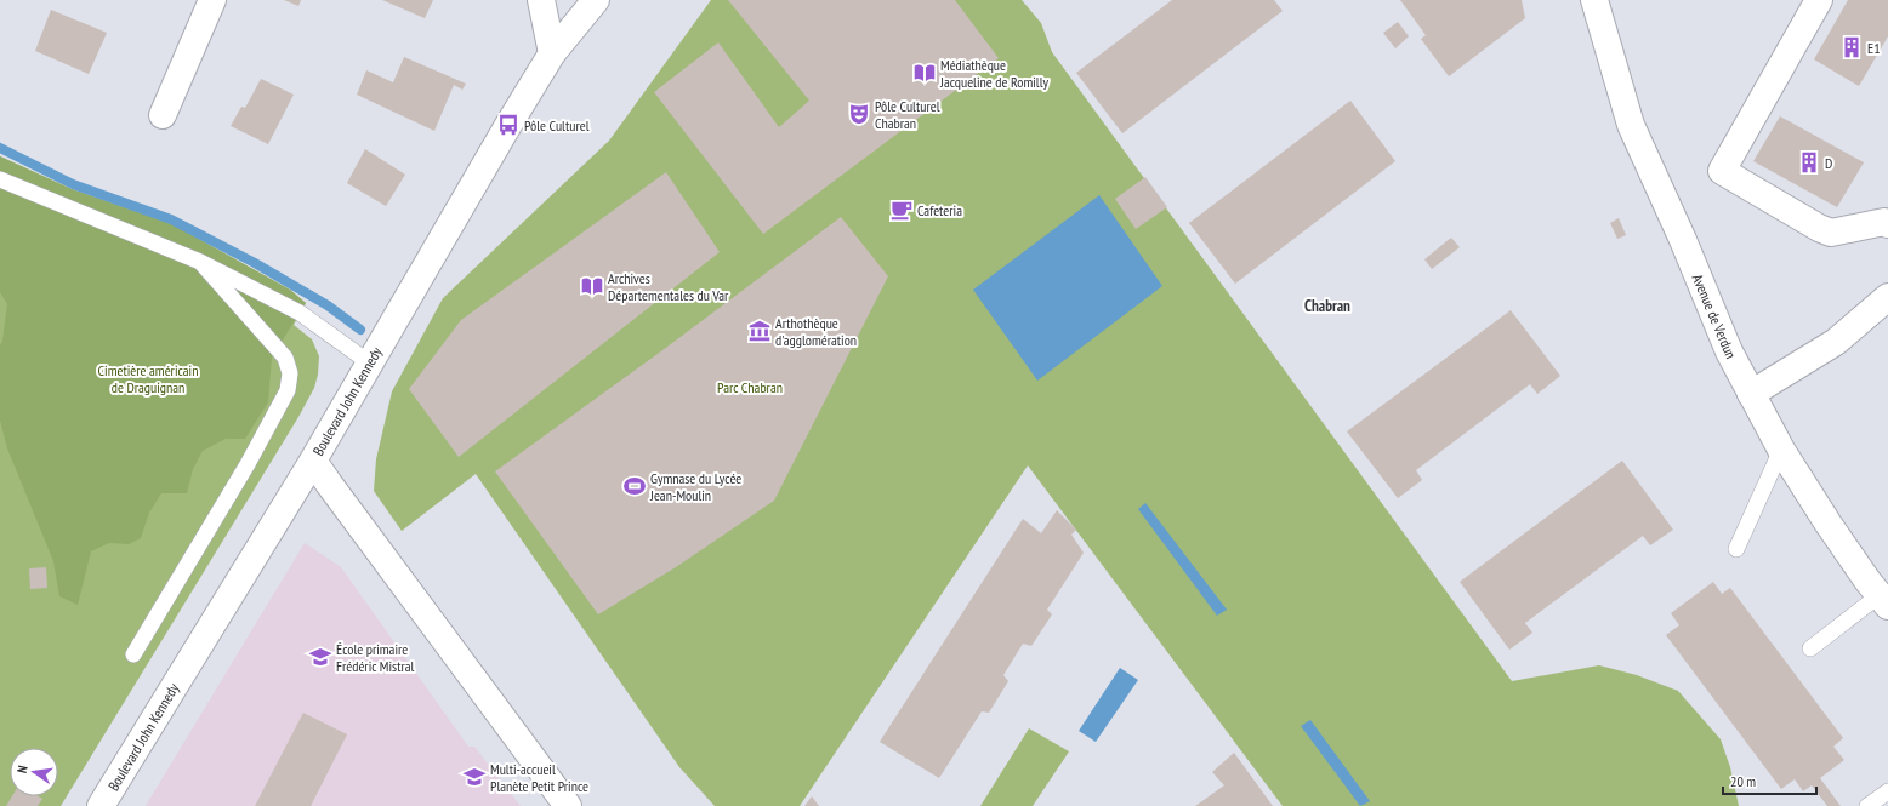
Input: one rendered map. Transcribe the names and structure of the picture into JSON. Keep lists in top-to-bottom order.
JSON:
{
  "streets": {
    "street": ["Avenue de Verdun", "Boulevard John Kennedy"]
  },
  "districts": ["Chabran"],
  "parks": ["Cimetière américain de Draguignan", "Parc Chabran"],
  "places": {
    "building": ["E1", "D"],
    "library": ["Médiathèque Jacqueline de Romilly", "Archives Départementales du Var"],
    "theatre": ["Pôle Culturel Chabran"],
    "bus stop": ["Pôle Culturel"],
    "cafe": ["Cafeteria"],
    "museum": ["Arthothèque d'agglomération"],
    "sports": ["Gymnase du Lycée Jean-Moulin"],
    "school or university": ["École primaire Frédéric Mistral", "Multi-accueil Planète Petit Prince"]
  },
  "scale_bar": "20 m",
  "north": "left"
}
